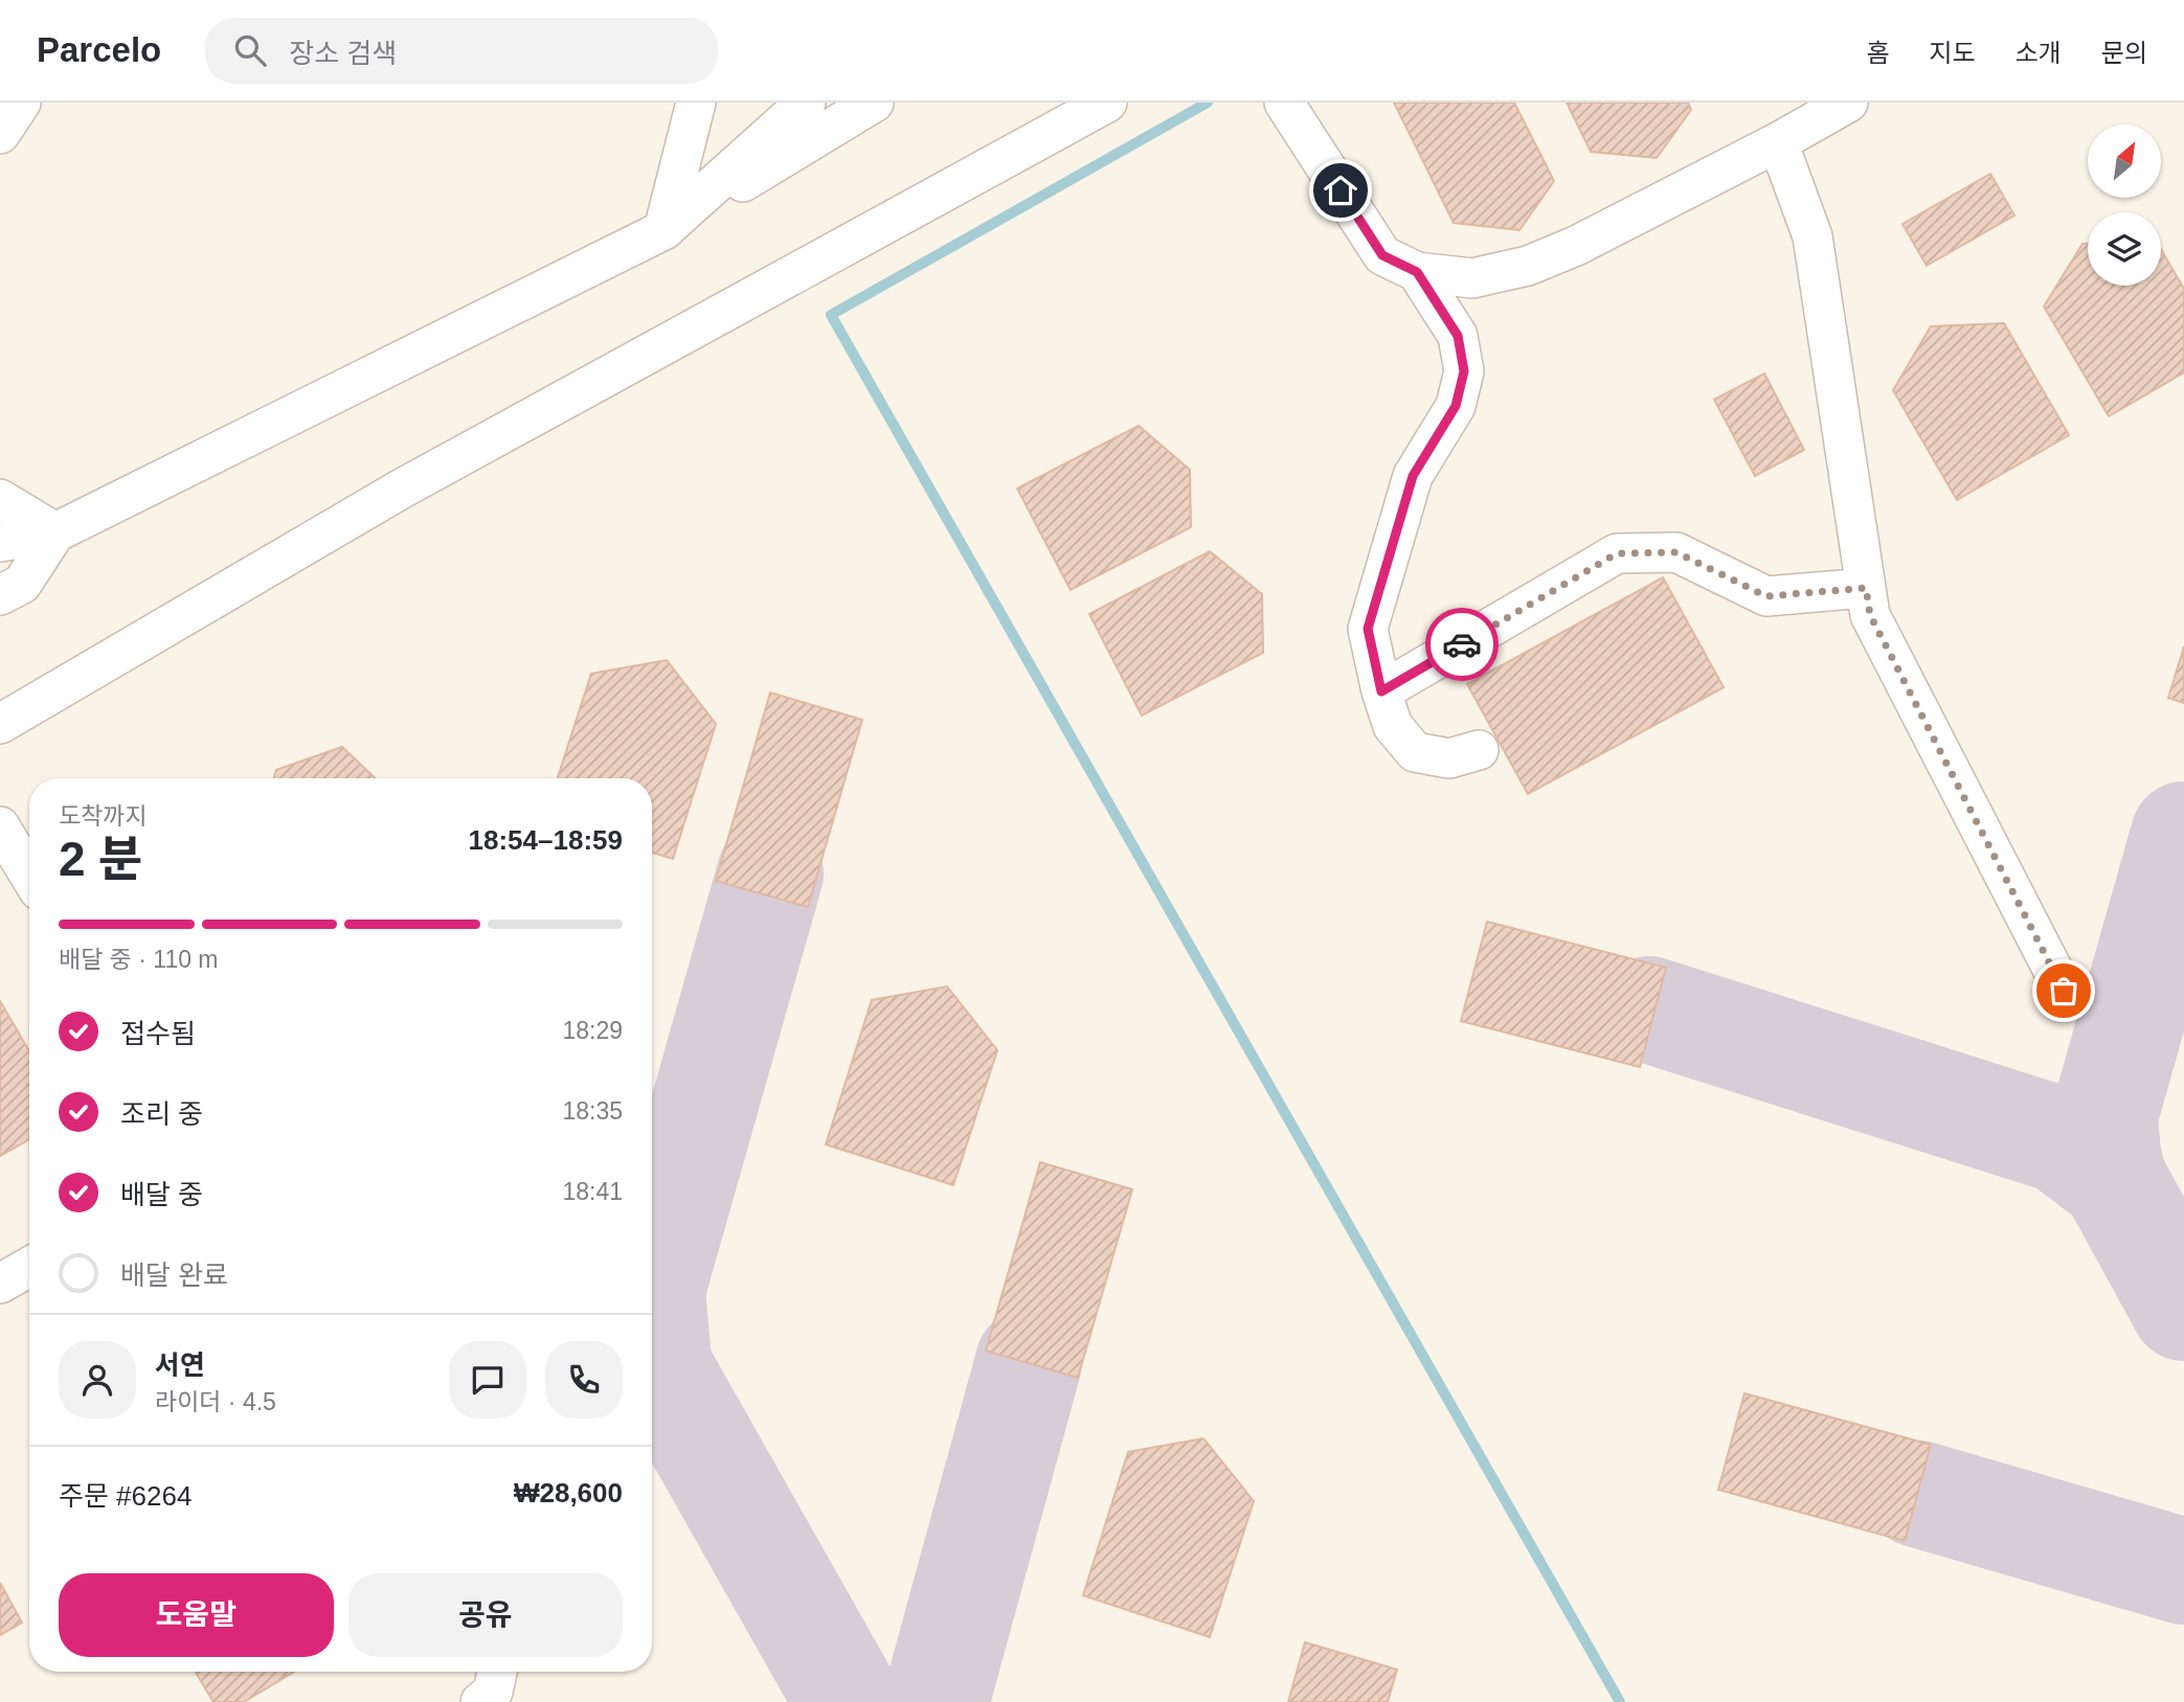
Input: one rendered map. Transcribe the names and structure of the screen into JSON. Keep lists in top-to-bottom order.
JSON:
{
  "north": "top right",
  "page": {
    "header": "Parcelo",
    "search": "장소 검색",
    "nav": [
      "홈",
      "지도",
      "소개",
      "문의"
    ],
    "heading": ["2 분", "도착까지", "18:54–18:59"],
    "panel": [
      "서연",
      "라이더 · 4.5",
      "주문 #6264",
      "₩28,600"
    ],
    "bar": "배달 중 · 110 m",
    "list": [
      ["접수됨", "18:29"],
      ["조리 중", "18:35"],
      ["배달 중", "18:41"],
      "배달 완료"
    ],
    "buttons": ["도움말", "공유"]
  }
}
